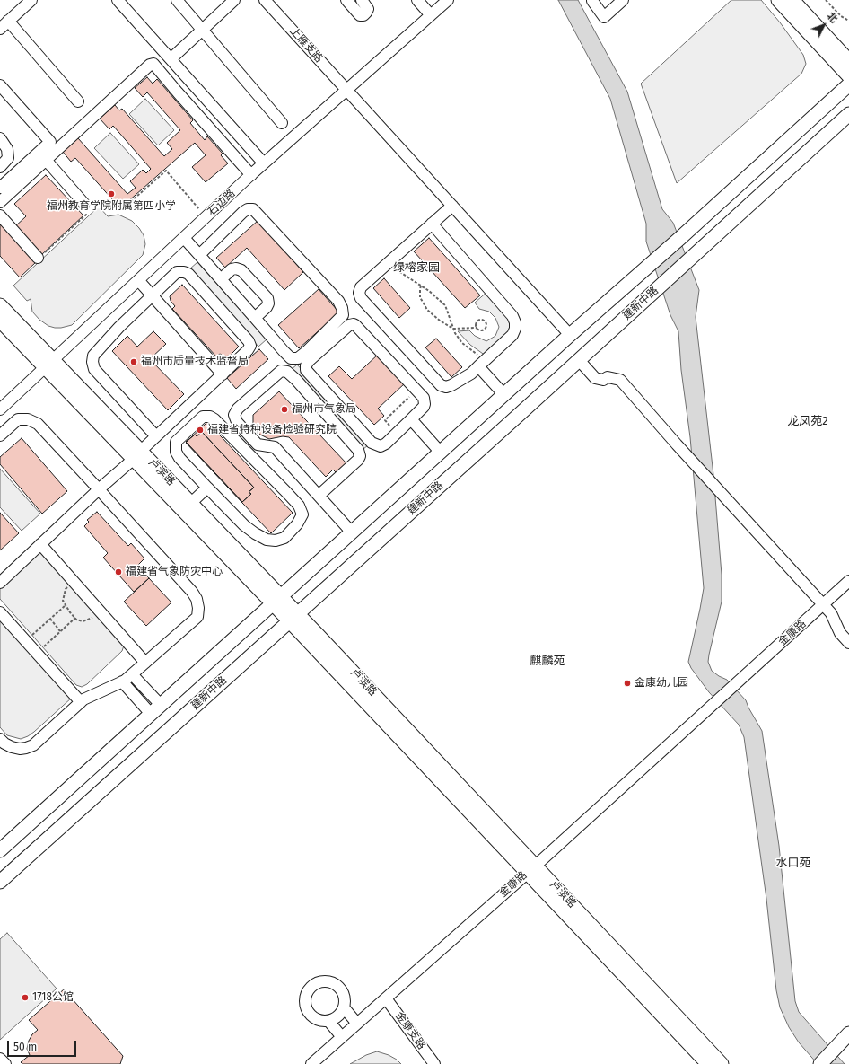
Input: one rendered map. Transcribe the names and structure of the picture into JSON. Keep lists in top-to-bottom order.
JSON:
{
  "streets": {
    "main road": ["建新中路", "卢滨路"],
    "street": [
      "上雁支路",
      "石边路",
      "金康路",
      "金康支路"
    ]
  },
  "crossings": [
    ["上雁支路", "石边路"],
    ["石边路", "卢滨路"],
    ["建新中路", "卢滨路"],
    ["卢滨路", "金康路"],
    ["金康路", "金康支路"]
  ],
  "districts": [
    "绿榕家园",
    "龙凤苑2",
    "麒麟苑",
    "水口苑"
  ],
  "places": [
    "福州教育学院附属第四小学",
    "福州市质量技术监督局",
    "福州市气象局",
    "福建省特种设备检验研究院",
    "福建省气象防灾中心",
    "金康幼儿园",
    "1718公馆"
  ],
  "scale_bar": "50 m",
  "north": "top right"
}
